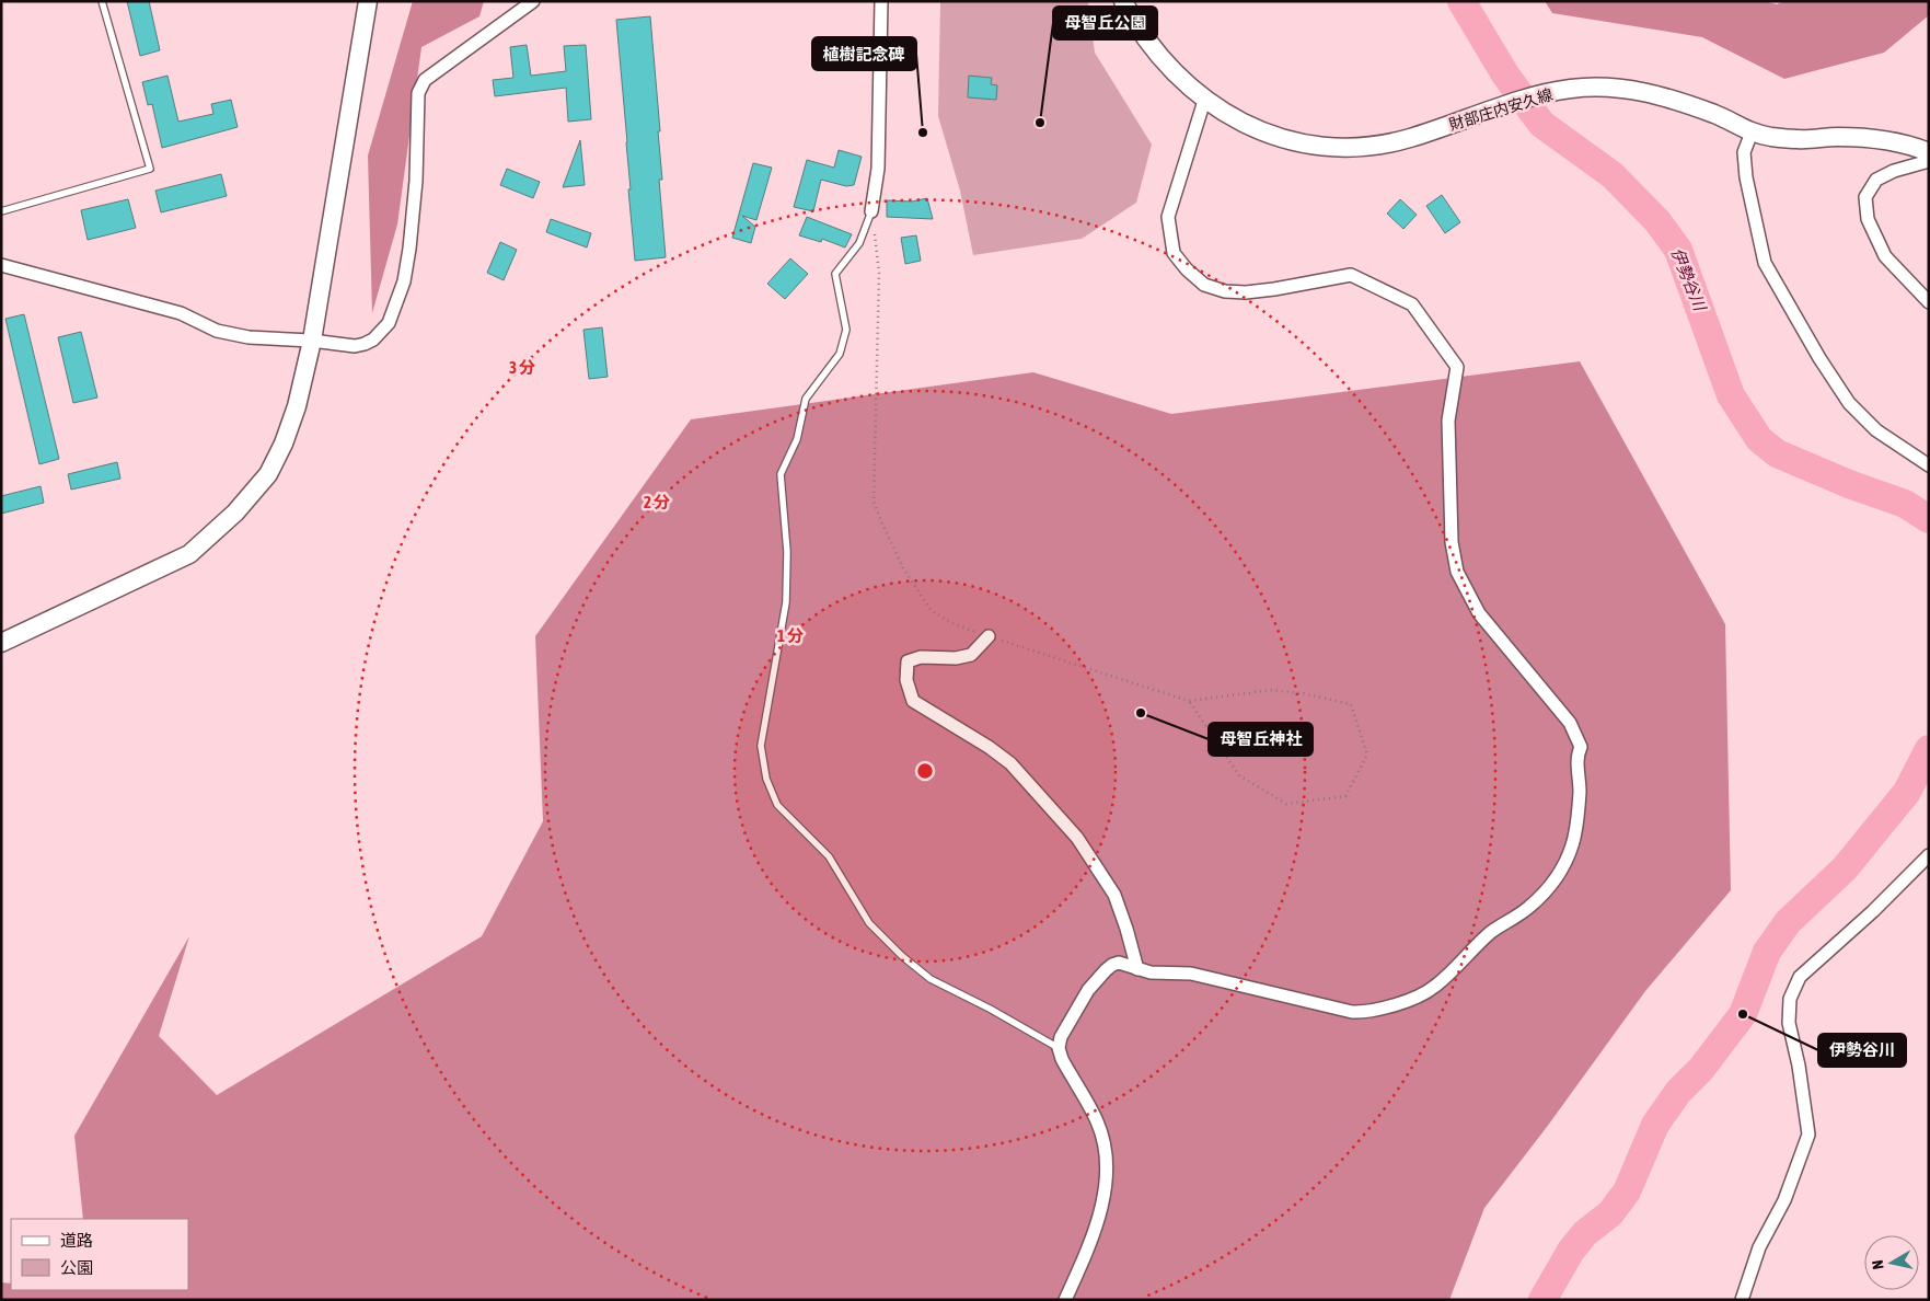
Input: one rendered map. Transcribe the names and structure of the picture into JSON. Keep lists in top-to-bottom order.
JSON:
{
  "streets": {
    "main road": ["財部庄内安久線"]
  },
  "water": ["伊勢谷川"],
  "places": [
    "母智丘公園",
    "植樹記念碑",
    "母智丘神社",
    "伊勢谷川"
  ],
  "legend": ["道路", "公園"],
  "north": "left",
  "rings": ["3 分", "2 分", "1 分"]
}
